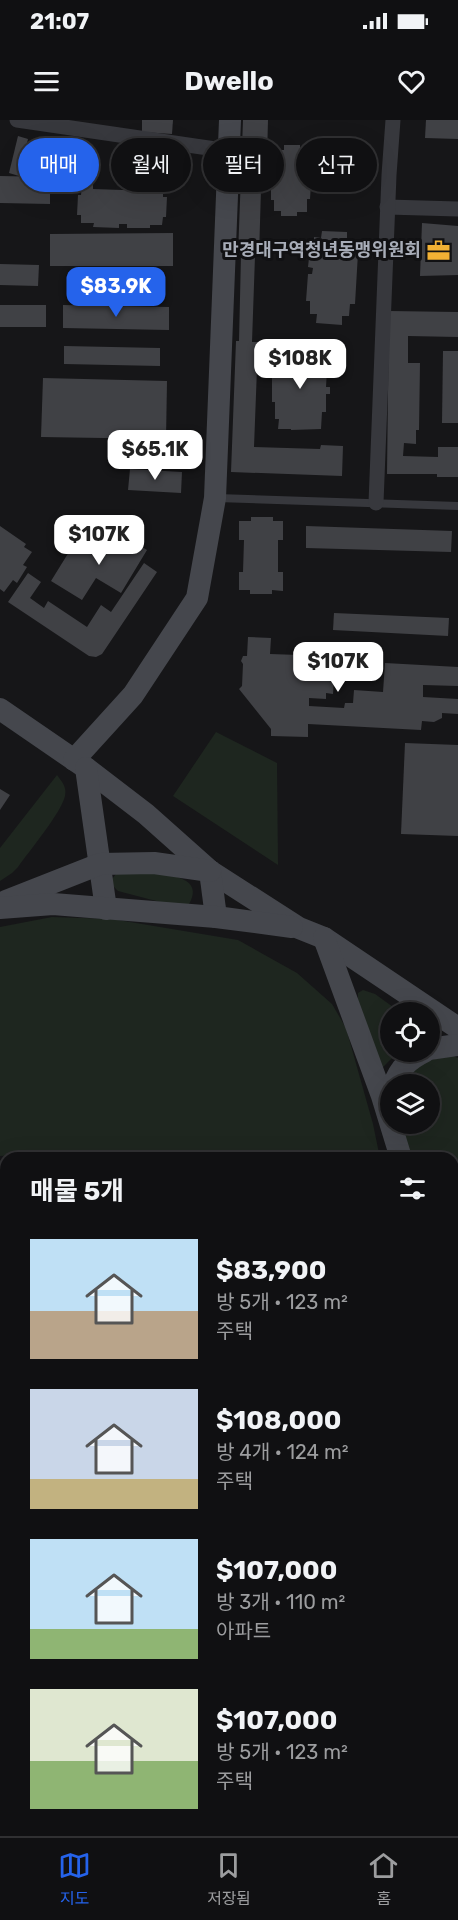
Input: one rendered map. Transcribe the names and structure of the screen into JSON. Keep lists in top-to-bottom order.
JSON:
{
  "places": {
    "office": ["만경대구역청년동맹위원회"]
  },
  "page": {
    "status": "21:07",
    "header": "Dwello",
    "chip": [
      "매매",
      "월세",
      "필터",
      "신규"
    ],
    "price": [
      "$83.9K",
      "$108K",
      "$65.1K",
      "$107K",
      "$107K"
    ],
    "heading": "매물 5개",
    "list": [
      {
        "name": "$83,900",
        "note": "방 5개 · 123 m² · 주택"
      },
      {
        "name": "$108,000",
        "note": "방 4개 · 124 m² · 주택"
      },
      {
        "name": "$107,000",
        "note": "방 3개 · 110 m² · 아파트"
      },
      {
        "name": "$107,000",
        "note": "방 5개 · 123 m² · 주택"
      }
    ],
    "tabs": ["지도", "저장됨", "홈"]
  }
}
